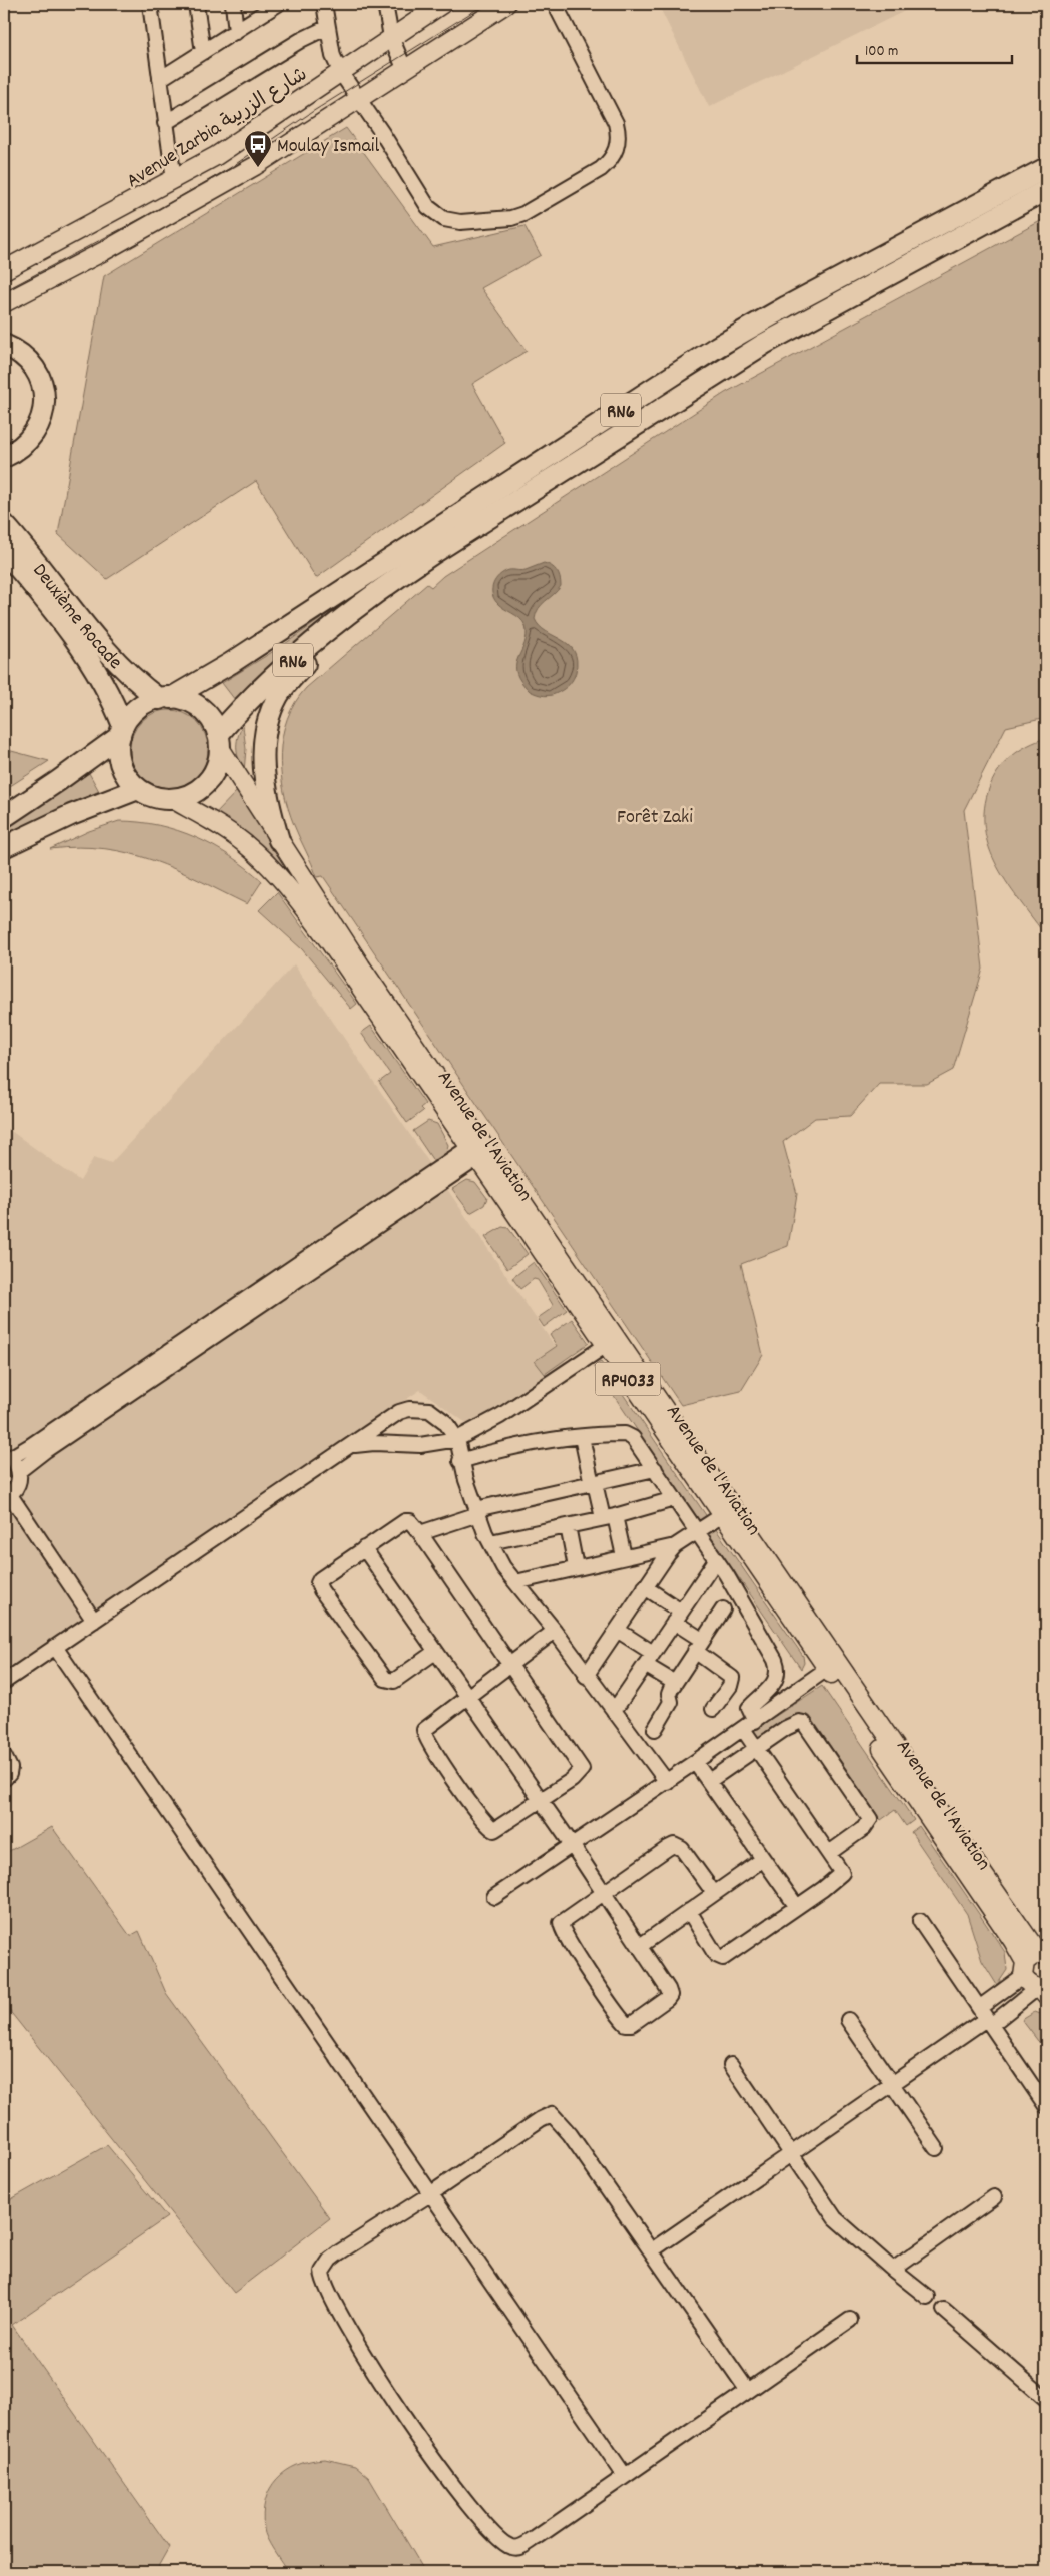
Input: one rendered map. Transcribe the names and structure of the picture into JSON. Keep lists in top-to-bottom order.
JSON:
{
  "streets": {
    "highway": ["RN6", "Deuxième Rocade"],
    "main road": ["Avenue Zarbia شارع الزربية", "Avenue de l'Aviation", "RP4033"]
  },
  "crossings": [
    ["RN6", "Deuxième Rocade"],
    ["RN6", "Avenue de l'Aviation"],
    ["Deuxième Rocade", "Avenue de l'Aviation"]
  ],
  "parks": ["Forêt Zaki"],
  "places": {
    "bus stop": ["Moulay Ismail"]
  },
  "scale_bar": "100 m"
}
